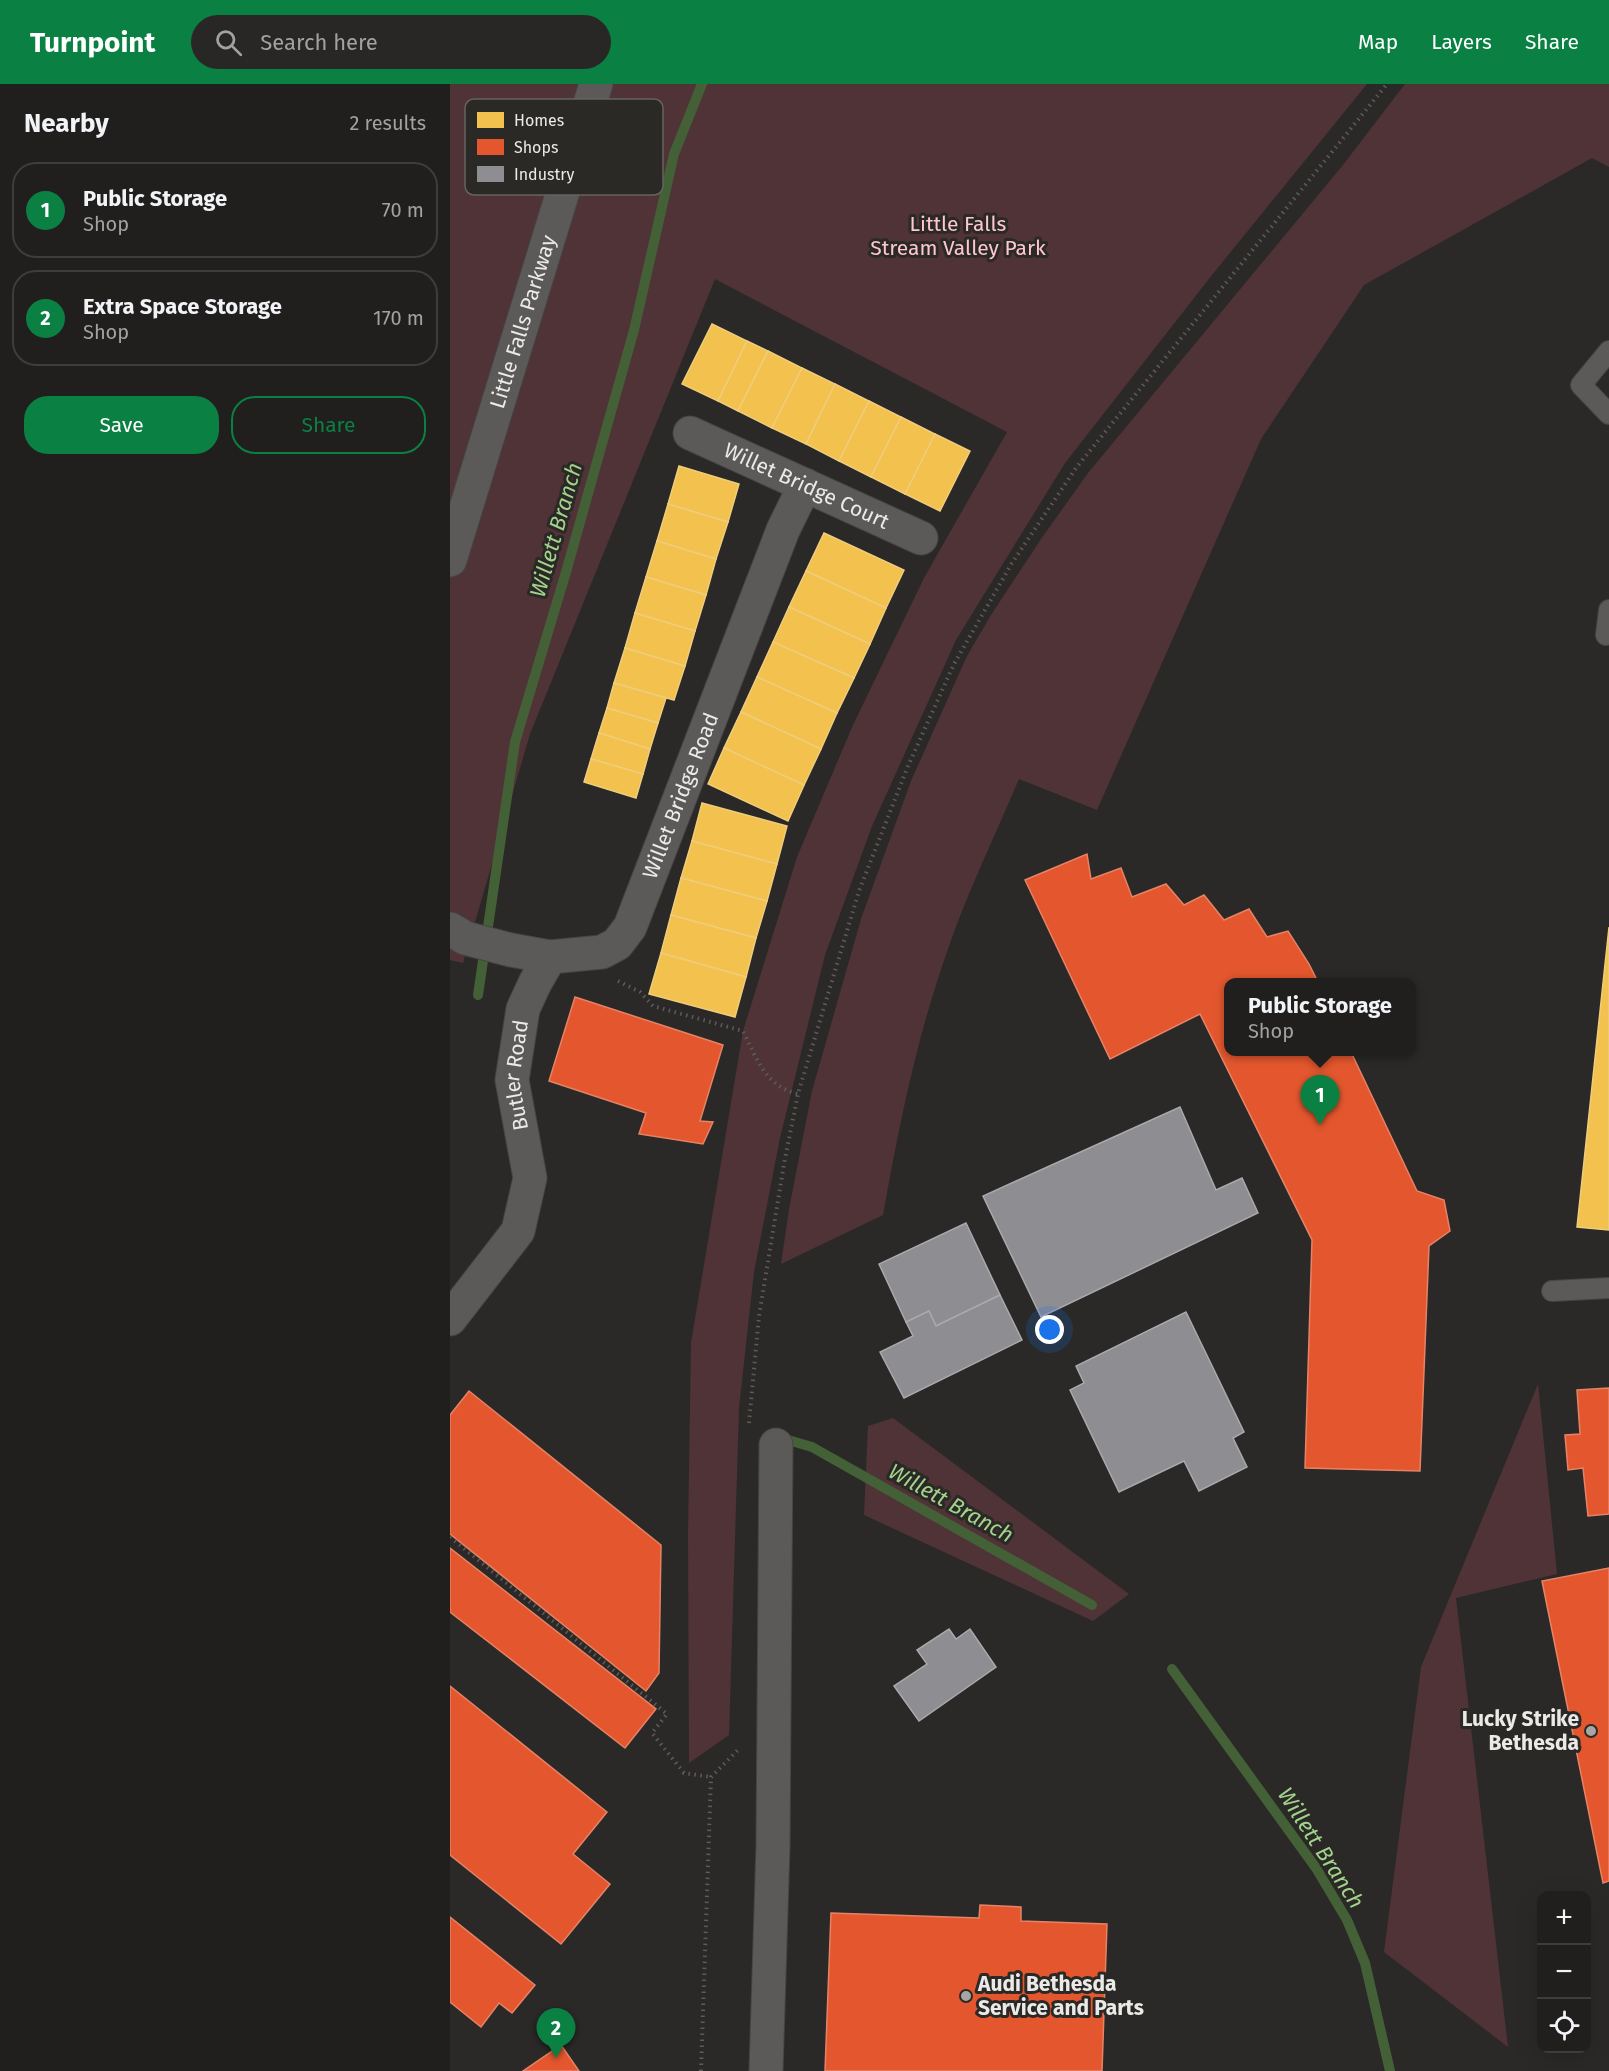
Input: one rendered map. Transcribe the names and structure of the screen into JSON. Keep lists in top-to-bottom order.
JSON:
{
  "streets": {
    "street": [
      "Little Falls Parkway",
      "Willet Bridge Court",
      "Willet Bridge Road",
      "Butler Road"
    ]
  },
  "crossings": [
    ["Willet Bridge Court", "Willet Bridge Road"],
    ["Willet Bridge Road", "Butler Road"]
  ],
  "water": ["Willett Branch"],
  "parks": ["Little Falls Stream Valley Park"],
  "places": ["Lucky Strike Bethesda", "Audi Bethesda Service and Parts"],
  "legend": ["Homes", "Shops", "Industry"],
  "page": {
    "header": "Turnpoint",
    "search": "Search here",
    "nav": ["Map", "Layers", "Share"],
    "heading": ["Nearby", "2 results"],
    "list": [
      {
        "mark": "1",
        "name": "Public Storage",
        "note": "Shop",
        "value": "70 m"
      },
      {
        "mark": "2",
        "name": "Extra Space Storage",
        "note": "Shop",
        "value": "170 m"
      }
    ],
    "buttons": ["Save", "Share"],
    "popup": ["Public Storage", "Shop"],
    "pins": ["1", "2"],
    "map_buttons": ["+", "−"]
  }
}
